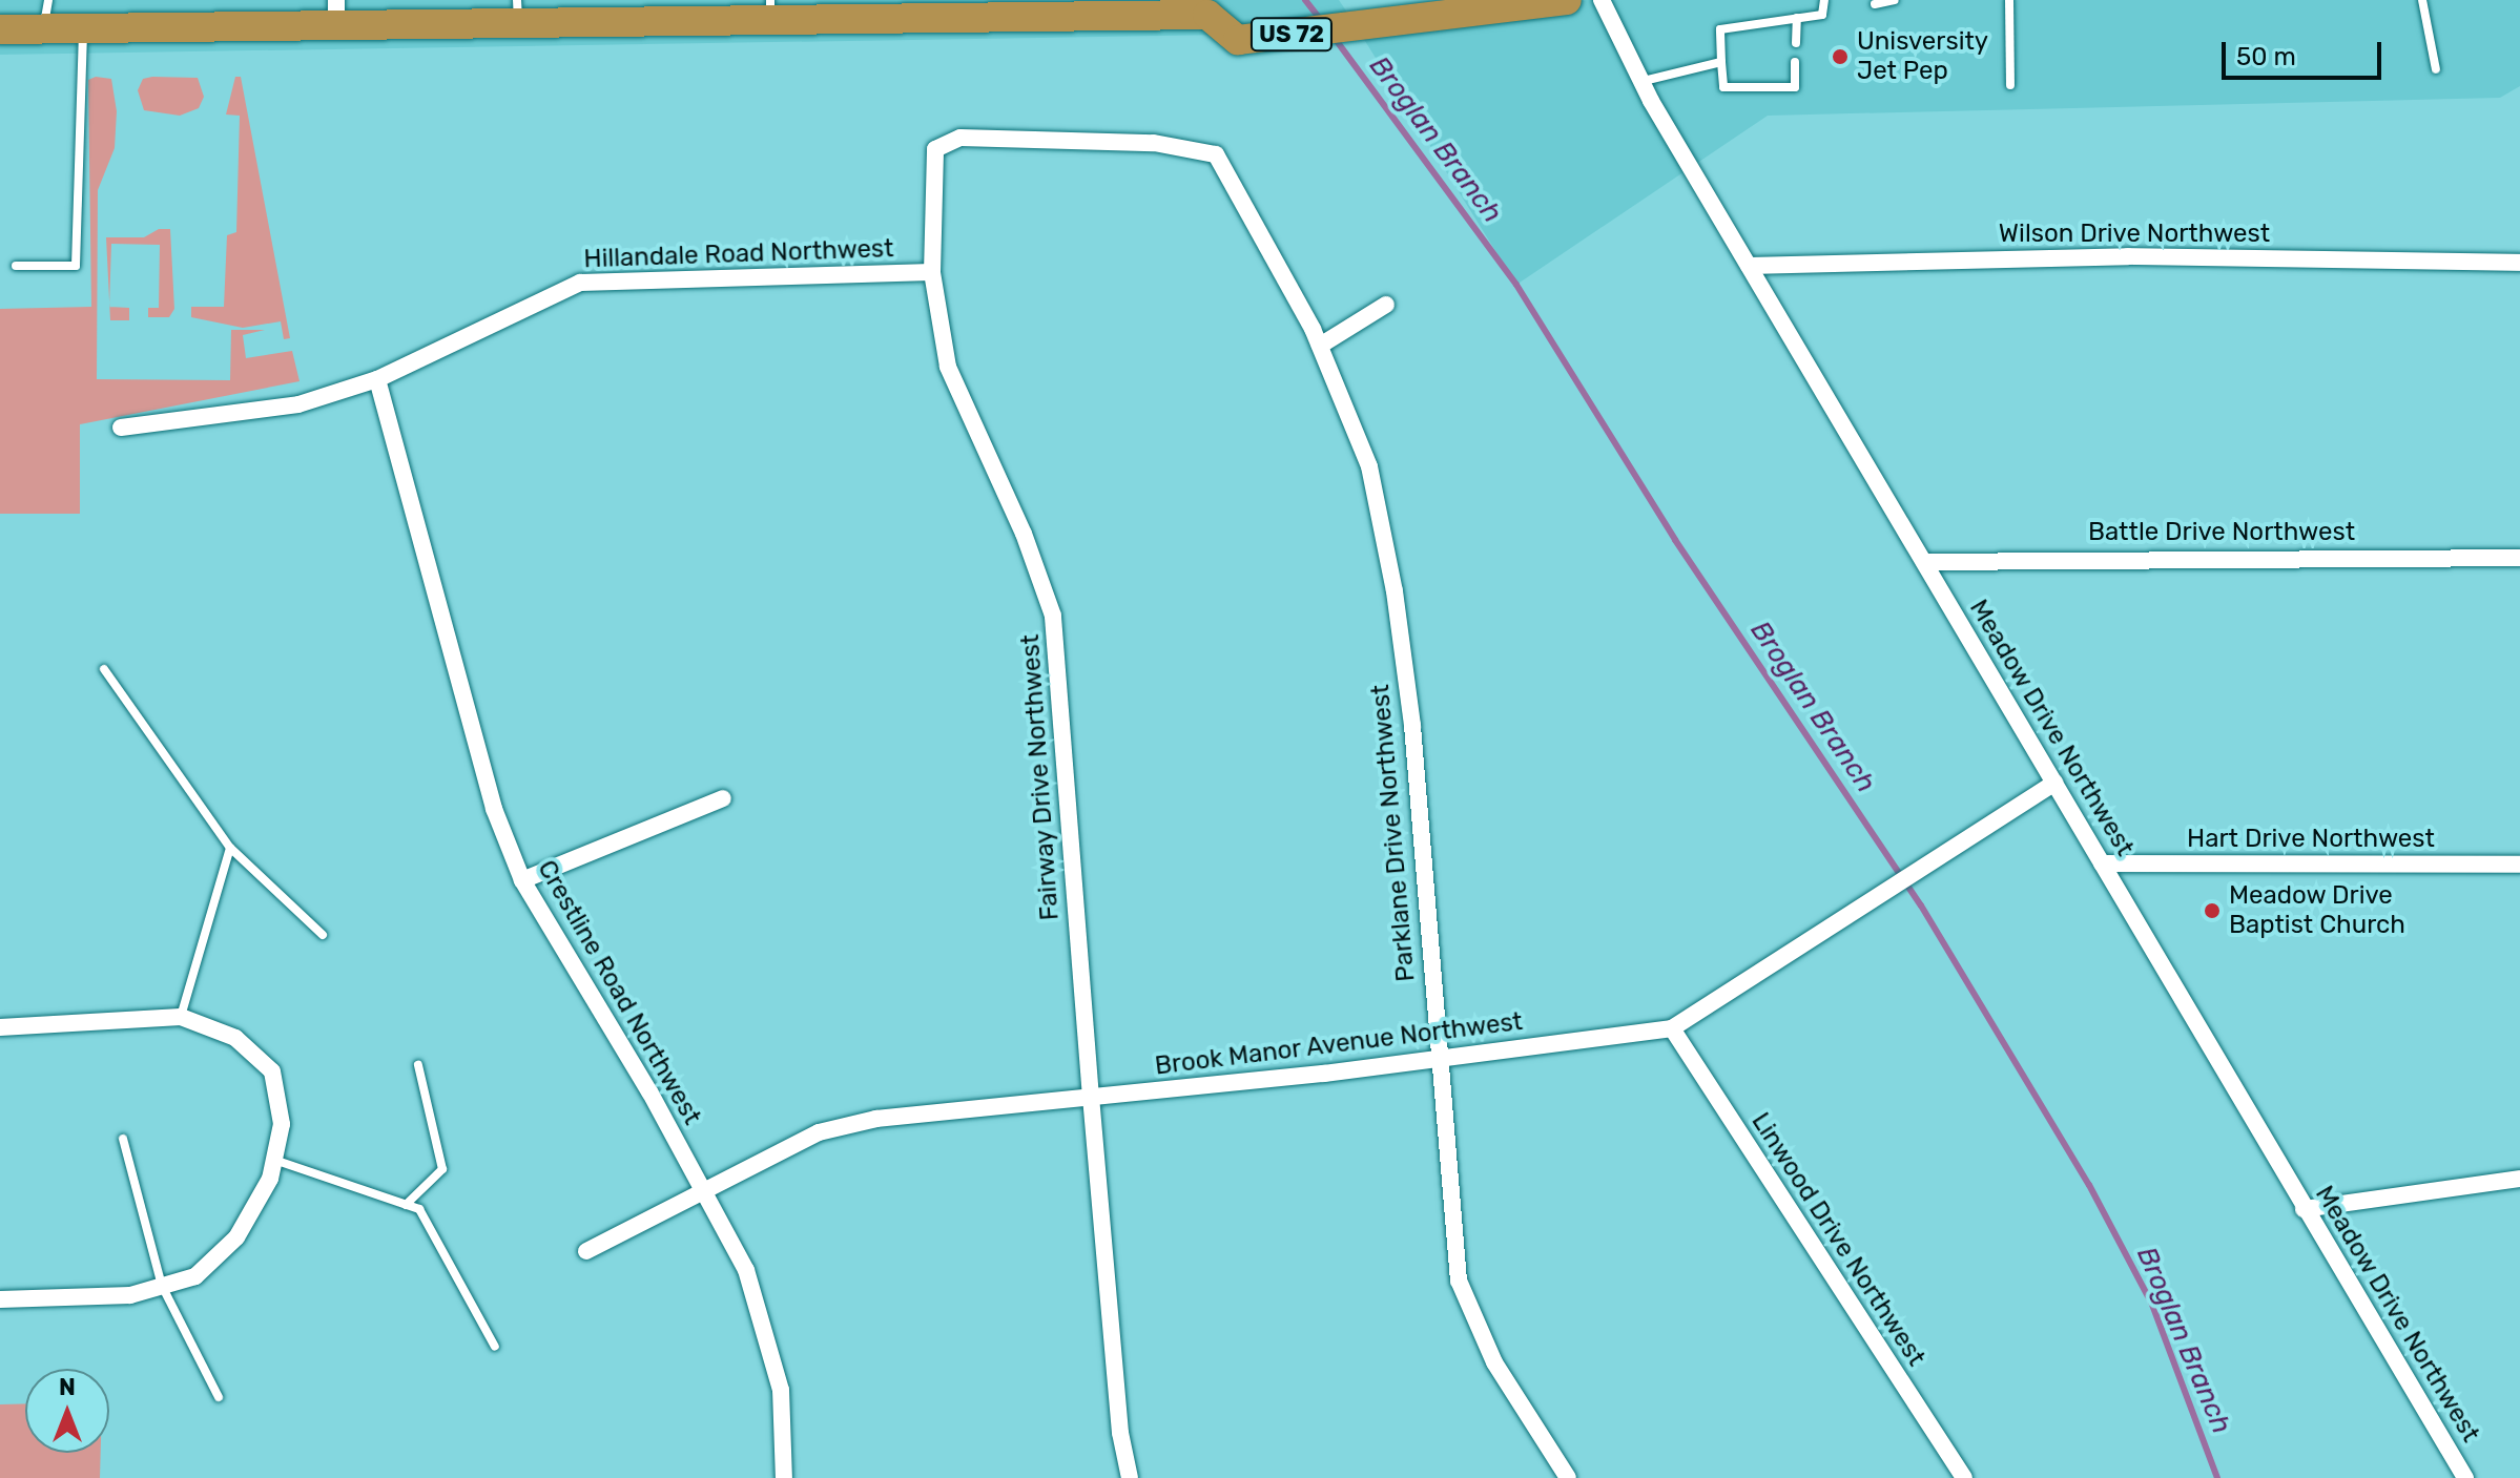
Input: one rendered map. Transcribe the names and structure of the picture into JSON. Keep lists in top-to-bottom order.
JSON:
{
  "streets": {
    "highway": ["US 72"],
    "street": [
      "Wilson Drive Northwest",
      "Hillandale Road Northwest",
      "Battle Drive Northwest",
      "Meadow Drive Northwest",
      "Fairway Drive Northwest",
      "Parklane Drive Northwest",
      "Hart Drive Northwest",
      "Crestline Road Northwest",
      "Brook Manor Avenue Northwest",
      "Linwood Drive Northwest"
    ]
  },
  "crossings": [
    ["Wilson Drive Northwest", "Meadow Drive Northwest"],
    ["Hillandale Road Northwest", "Fairway Drive Northwest"],
    ["Hillandale Road Northwest", "Crestline Road Northwest"],
    ["Battle Drive Northwest", "Meadow Drive Northwest"],
    ["Meadow Drive Northwest", "Hart Drive Northwest"],
    ["Meadow Drive Northwest", "Brook Manor Avenue Northwest"],
    ["Fairway Drive Northwest", "Parklane Drive Northwest"],
    ["Fairway Drive Northwest", "Brook Manor Avenue Northwest"],
    ["Parklane Drive Northwest", "Brook Manor Avenue Northwest"],
    ["Crestline Road Northwest", "Brook Manor Avenue Northwest"],
    ["Brook Manor Avenue Northwest", "Linwood Drive Northwest"]
  ],
  "water": ["Broglan Branch"],
  "places": ["Unisversity Jet Pep", "Meadow Drive Baptist Church"],
  "scale_bar": "50 m",
  "north": "top"
}
